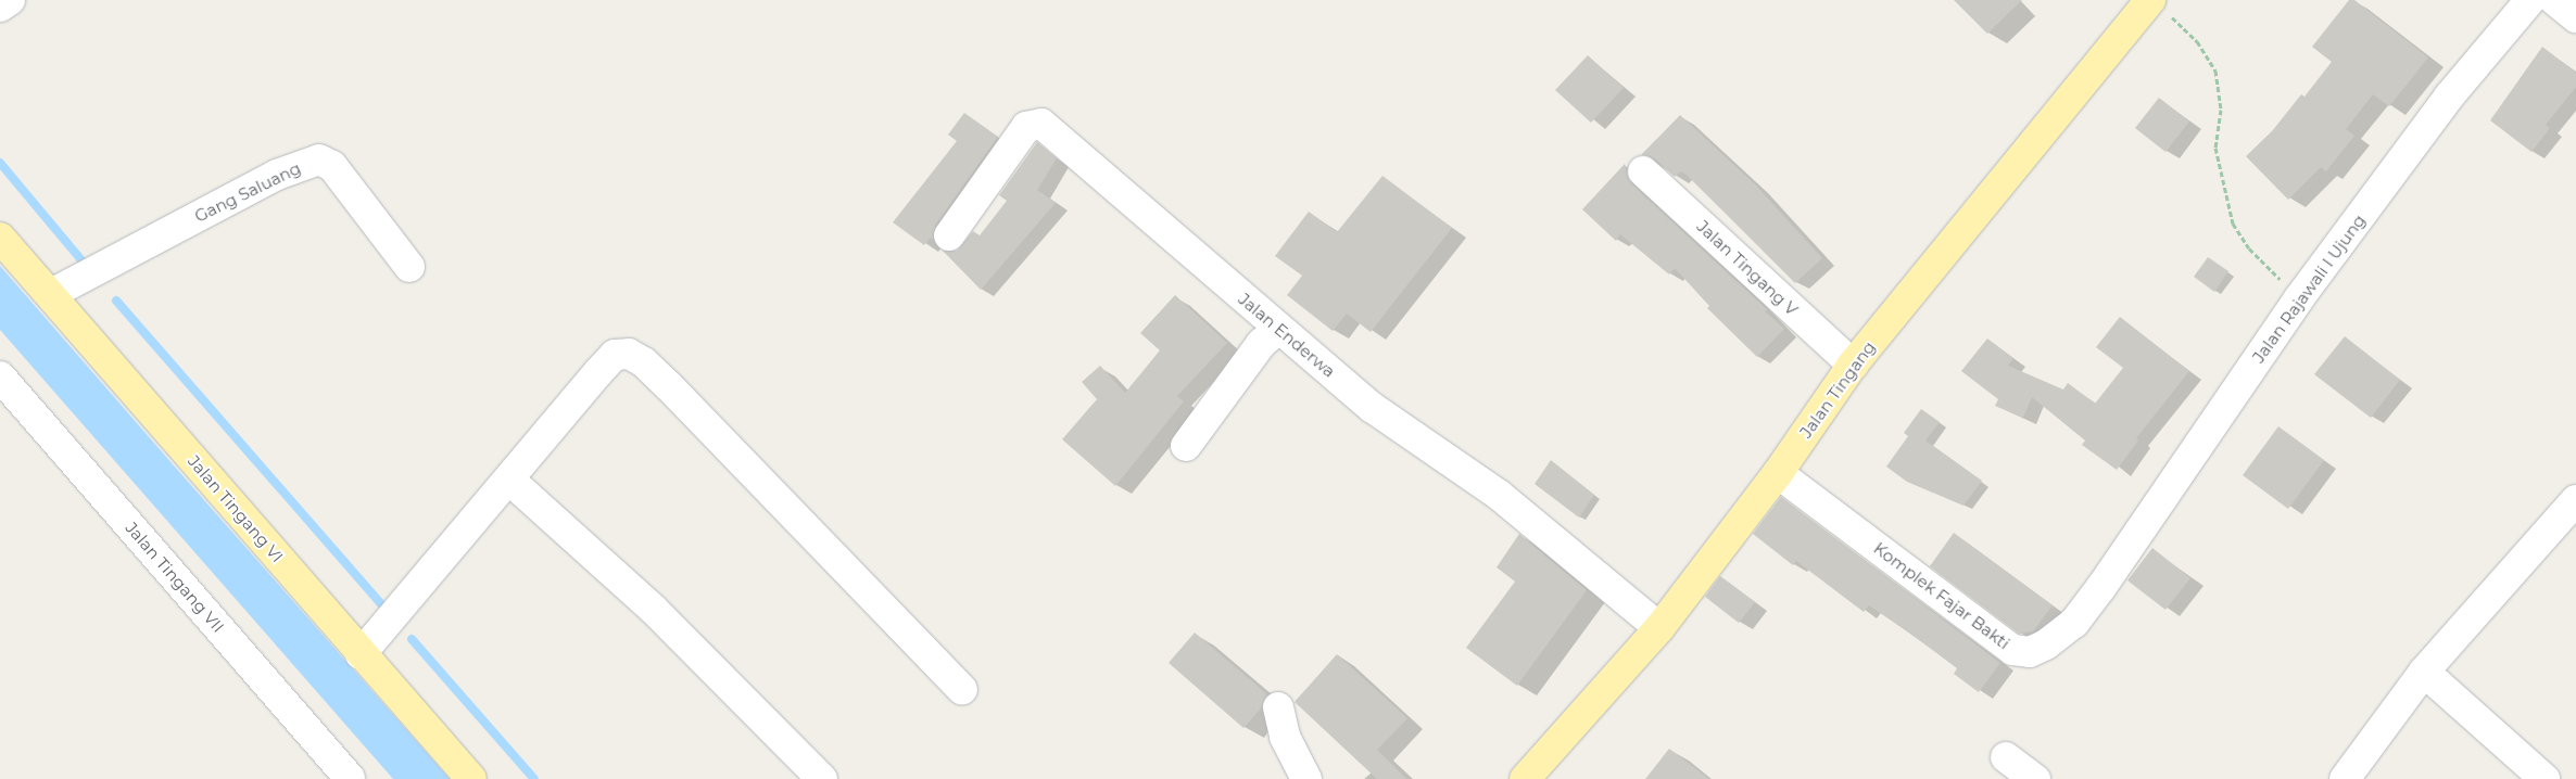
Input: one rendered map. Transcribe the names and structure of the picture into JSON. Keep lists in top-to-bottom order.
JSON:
{
  "streets": {
    "main road": ["Jalan Tingang", "Jalan Tingang VI"],
    "street": [
      "Gang Saluang",
      "Jalan Tingang V",
      "Jalan Rajawali I Ujung",
      "Jalan Enderwa",
      "Jalan Tingang VII",
      "Komplek Fajar Bakti"
    ]
  },
  "crossings": [
    ["Gang Saluang", "Jalan Tingang VI"],
    ["Jalan Tingang V", "Jalan Tingang"],
    ["Jalan Rajawali I Ujung", "Komplek Fajar Bakti"],
    ["Jalan Enderwa", "Jalan Tingang"],
    ["Jalan Tingang", "Komplek Fajar Bakti"]
  ]
}
